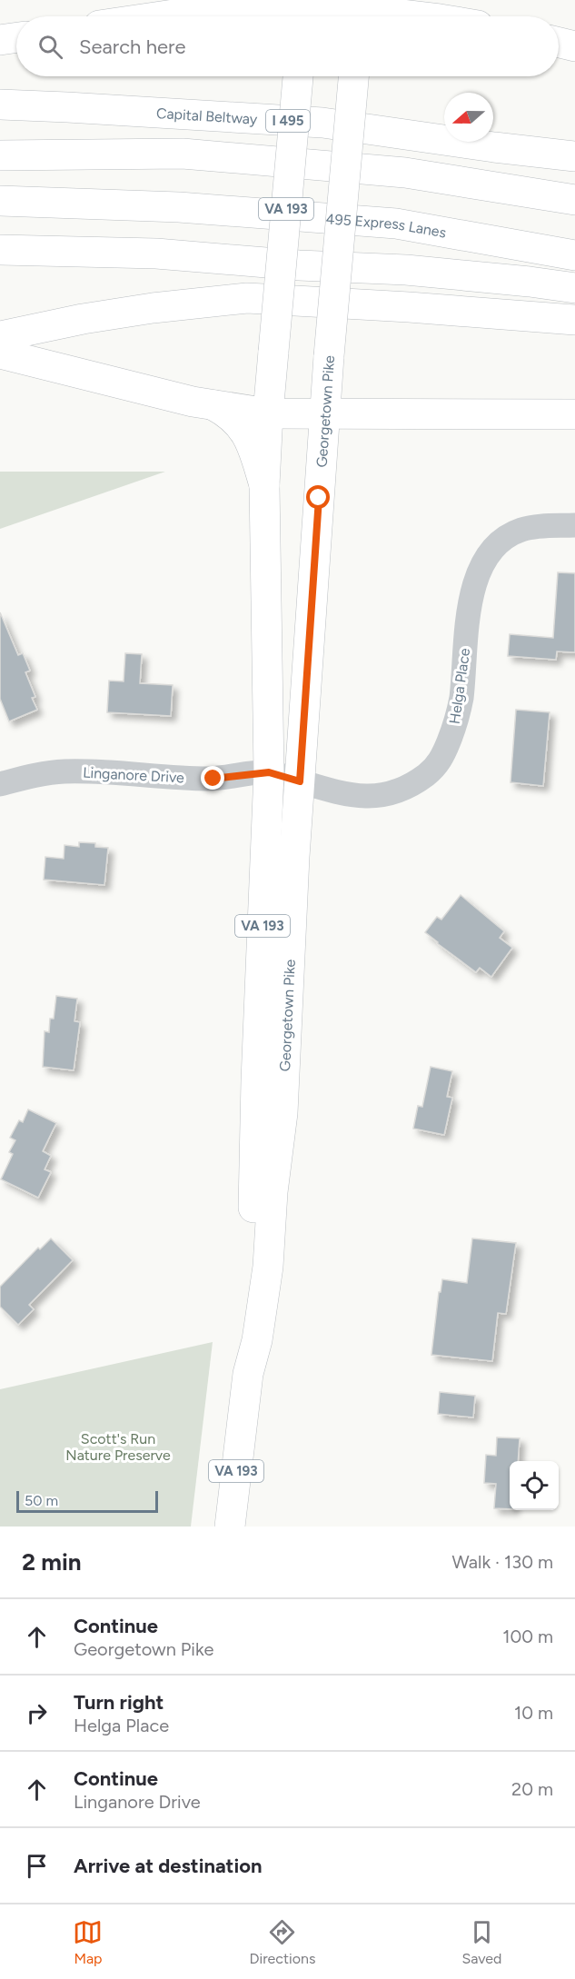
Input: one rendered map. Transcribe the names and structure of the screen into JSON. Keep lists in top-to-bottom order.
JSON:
{
  "streets": {
    "main road": [
      "Capital Beltway",
      "I 495",
      "VA 193",
      "495 Express Lanes",
      "Georgetown Pike"
    ],
    "street": ["Helga Place", "Linganore Drive"]
  },
  "crossings": [
    ["Georgetown Pike", "Helga Place"],
    ["Georgetown Pike", "Linganore Drive"],
    ["Helga Place", "Linganore Drive"]
  ],
  "parks": ["Scott's Run Nature Preserve"],
  "scale_bar": "50 m",
  "north": "left",
  "page": {
    "search": "Search here",
    "scale": "50 m",
    "heading": ["2 min", "Walk · 130 m"],
    "list": [
      ["Continue", "Georgetown Pike", "100 m"],
      ["Turn right", "Helga Place", "10 m"],
      ["Continue", "Linganore Drive", "20 m"],
      "Arrive at destination"
    ],
    "nav": ["Map", "Directions", "Saved"]
  }
}
